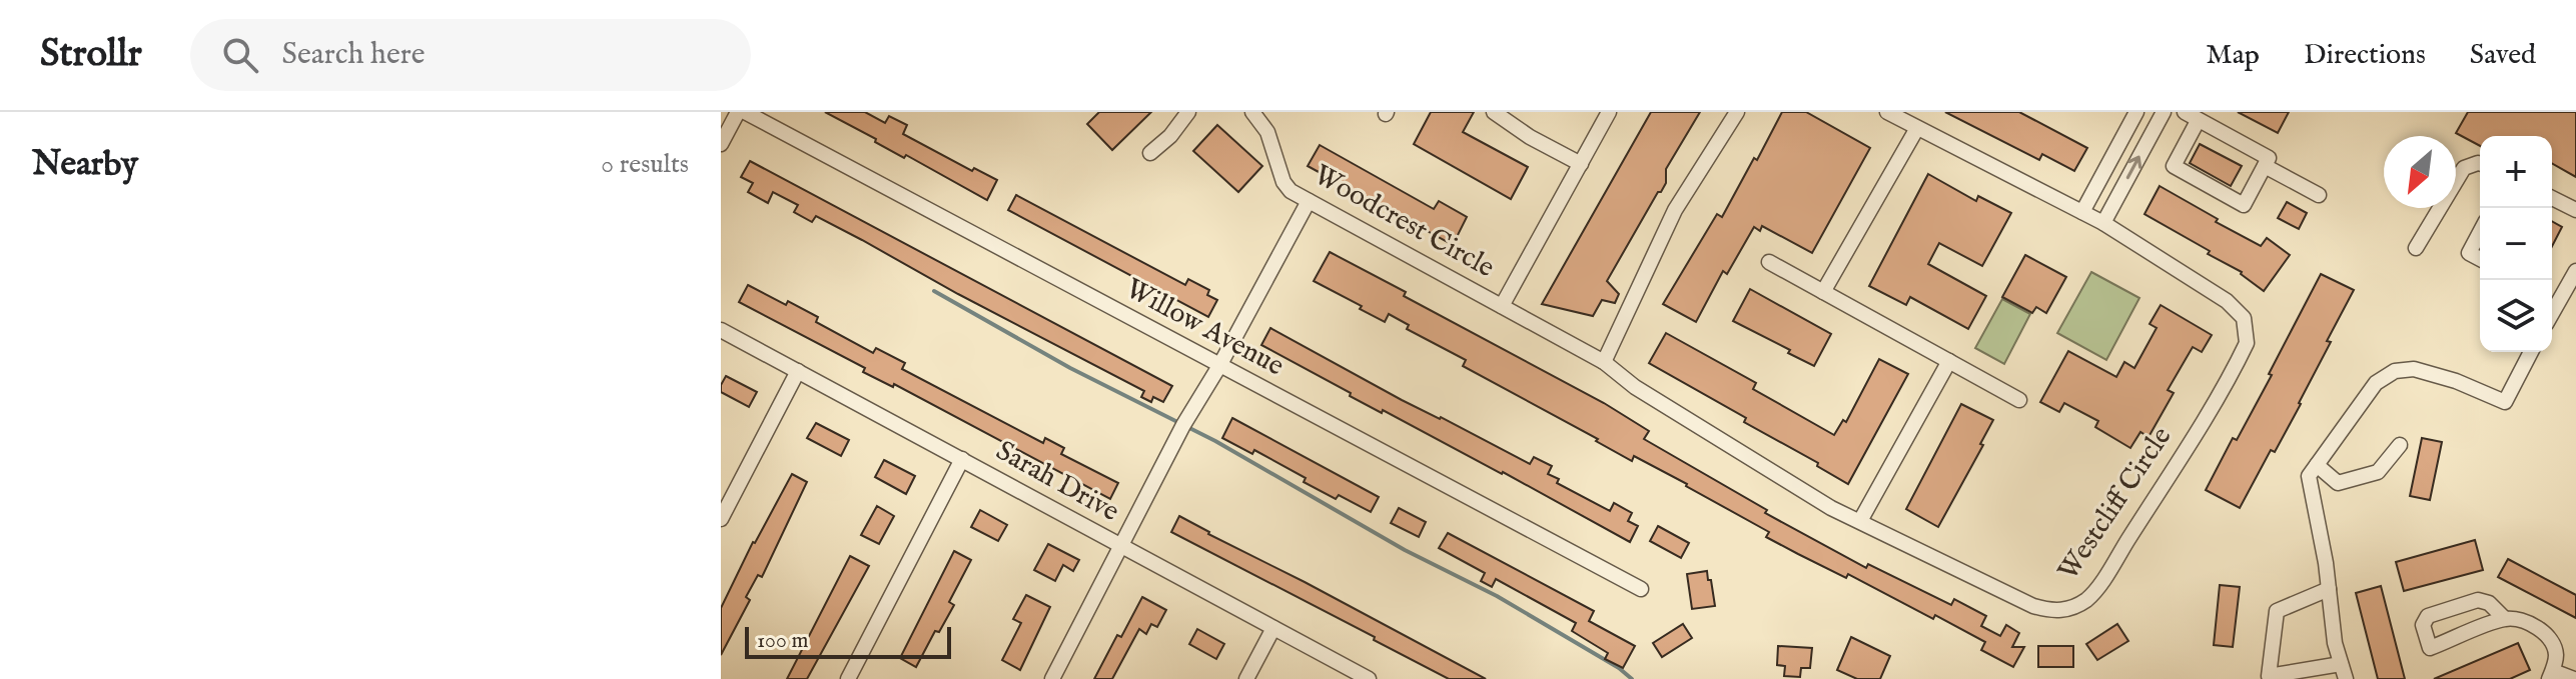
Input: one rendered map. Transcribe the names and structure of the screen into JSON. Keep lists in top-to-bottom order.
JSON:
{
  "streets": {
    "street": [
      "Woodcrest Circle",
      "Willow Avenue",
      "Sarah Drive",
      "Westcliff Circle"
    ]
  },
  "crossings": [
    ["Woodcrest Circle", "Westcliff Circle"]
  ],
  "scale_bar": "100 m",
  "north": "bottom left",
  "page": {
    "header": "Strollr",
    "search": "Search here",
    "nav": ["Map", "Directions", "Saved"],
    "heading": ["Nearby", "0 results"],
    "map_buttons": ["+", "−"],
    "scale": "100 m"
  }
}
